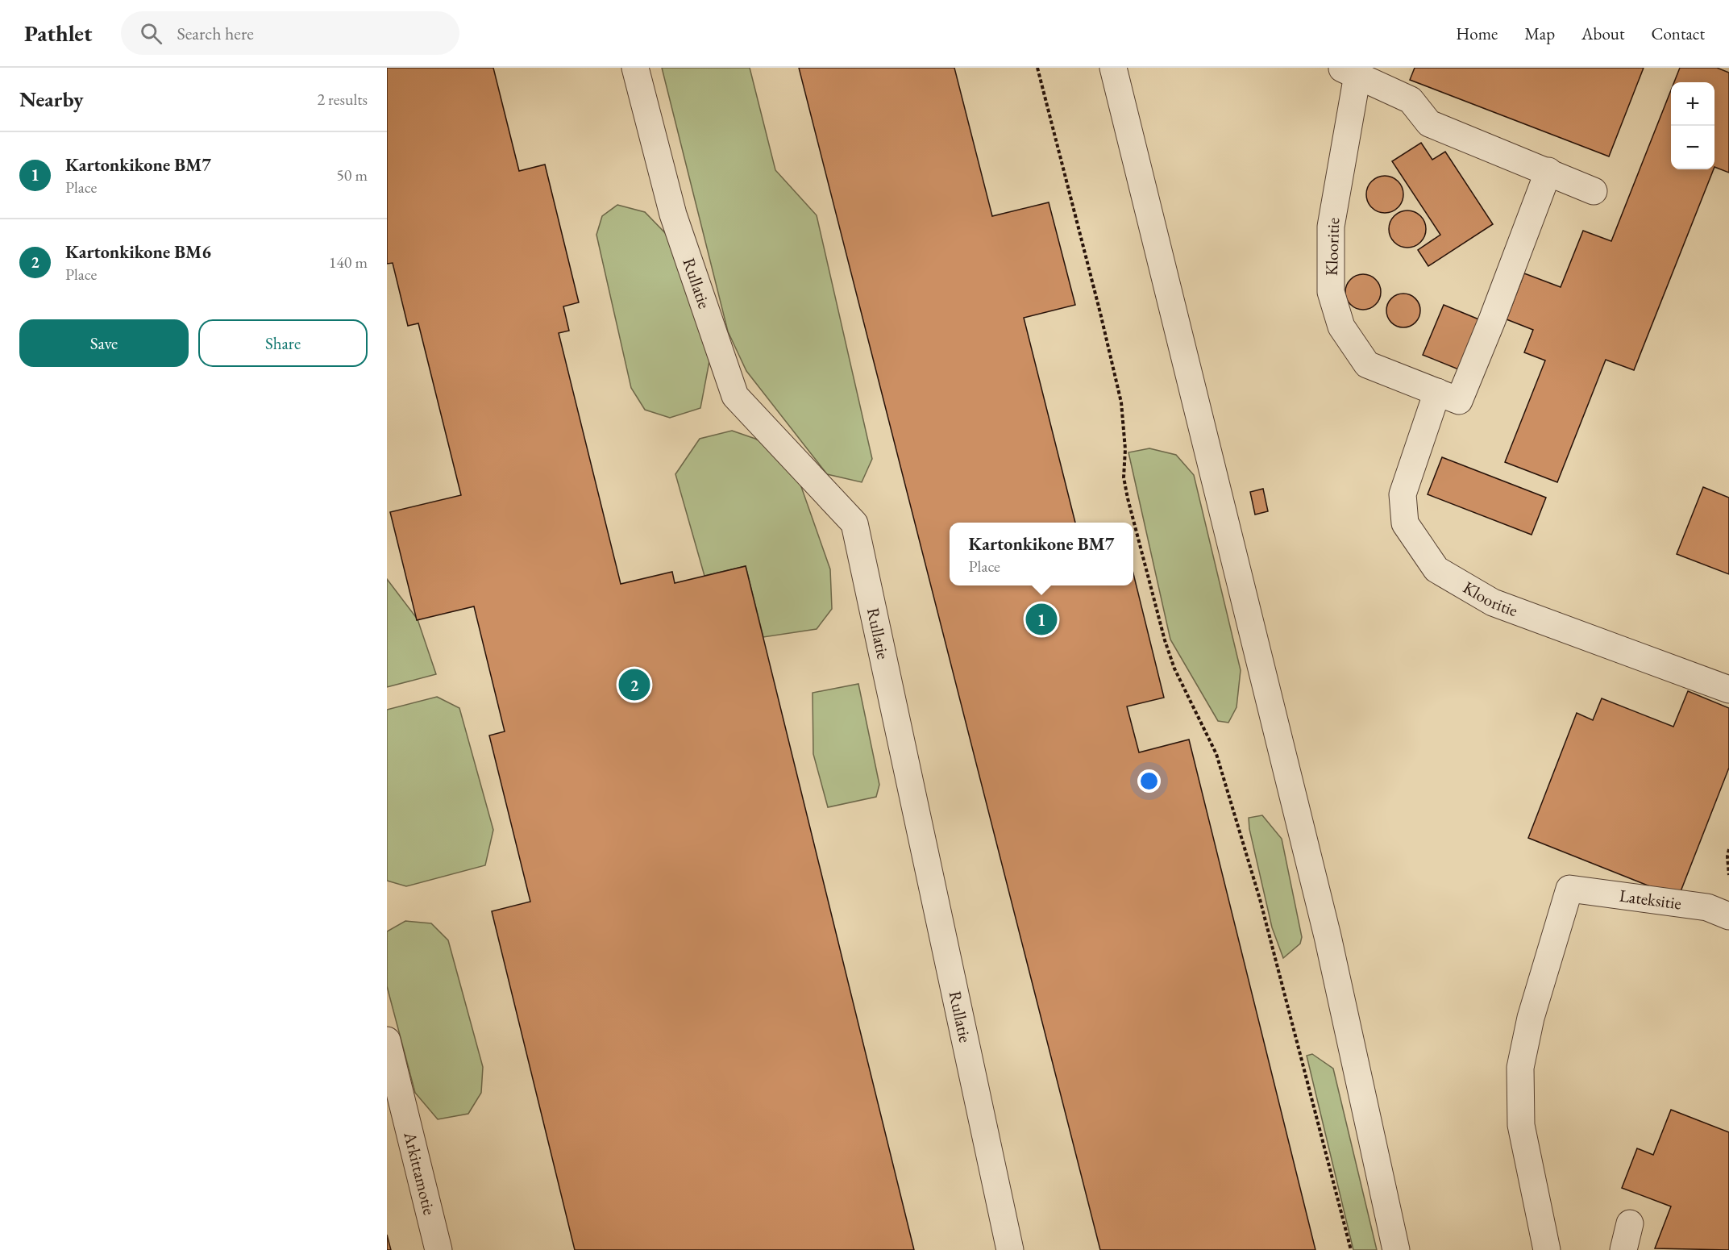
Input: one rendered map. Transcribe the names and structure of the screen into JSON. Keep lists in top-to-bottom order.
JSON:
{
  "streets": {
    "lane": [
      "Klooritie",
      "Rullatie",
      "Lateksitie",
      "Arkittamotie"
    ]
  },
  "page": {
    "header": "Pathlet",
    "search": "Search here",
    "nav": [
      "Home",
      "Map",
      "About",
      "Contact"
    ],
    "heading": ["Nearby", "2 results"],
    "map_buttons": ["+", "−"],
    "list": [
      {
        "mark": "1",
        "name": "Kartonkikone BM7",
        "note": "Place",
        "value": "50 m"
      },
      {
        "mark": "2",
        "name": "Kartonkikone BM6",
        "note": "Place",
        "value": "140 m"
      }
    ],
    "buttons": ["Save", "Share"],
    "popup": ["Kartonkikone BM7", "Place"],
    "pins": ["1", "2"]
  }
}
